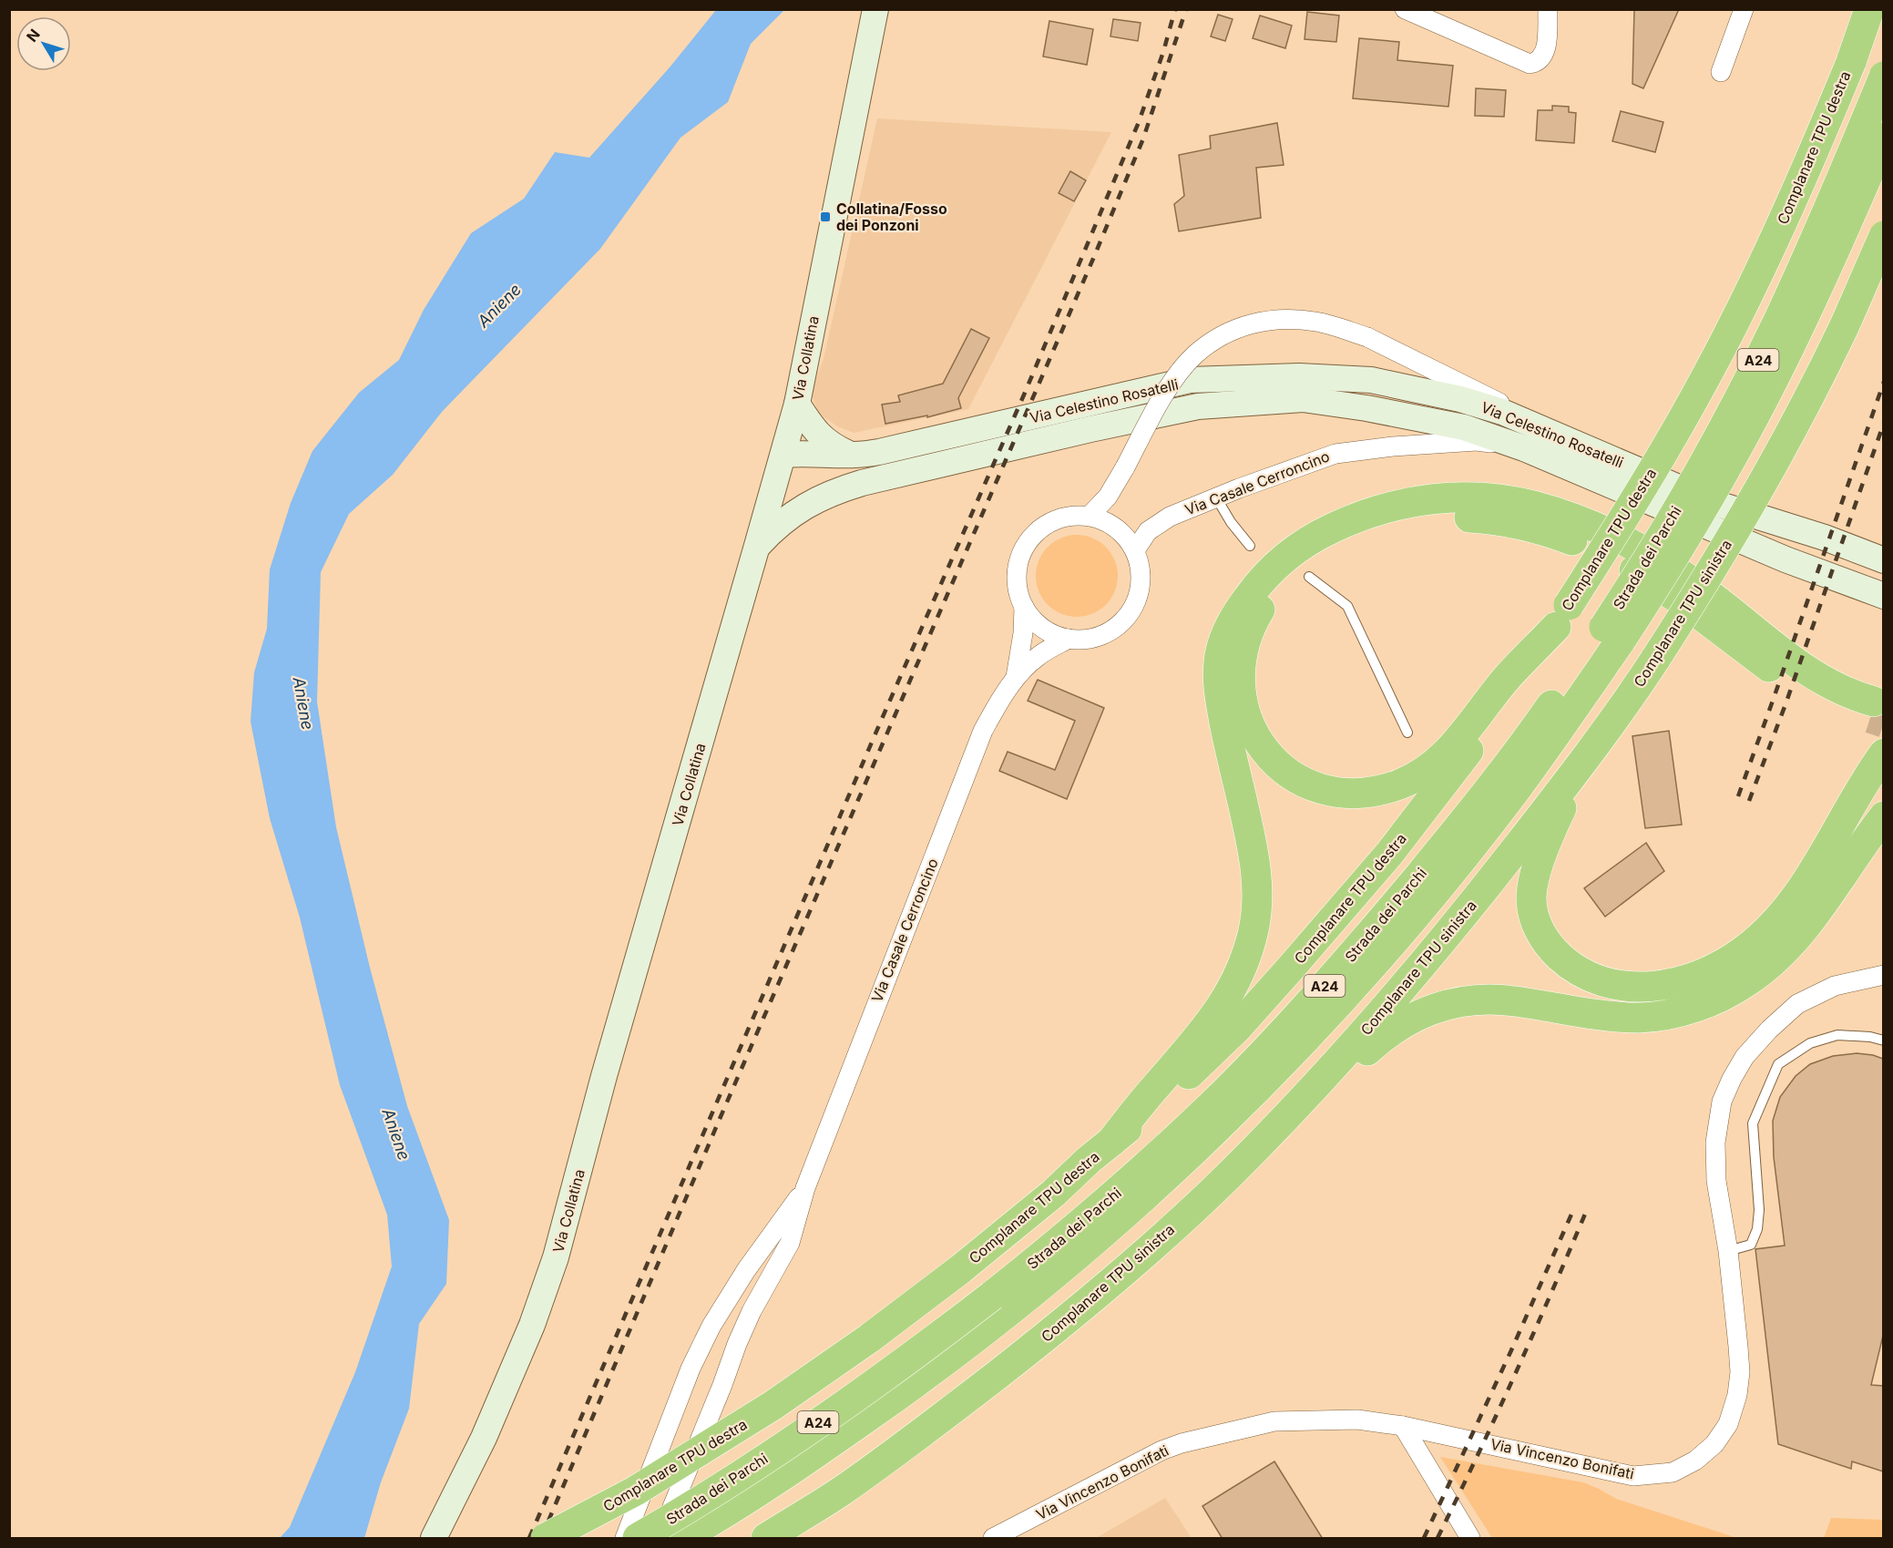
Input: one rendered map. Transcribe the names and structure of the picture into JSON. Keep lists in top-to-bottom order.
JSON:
{
  "streets": {
    "highway": [
      "Complanare TPU destra",
      "A24",
      "Strada dei Parchi",
      "Complanare TPU sinistra"
    ],
    "street": [
      "Via Collatina",
      "Via Celestino Rosatelli",
      "Via Casale Cerroncino",
      "Via Vincenzo Bonifati"
    ]
  },
  "crossings": [
    ["Via Collatina", "Via Celestino Rosatelli"],
    ["Via Celestino Rosatelli", "Via Casale Cerroncino"]
  ],
  "water": ["Aniene"],
  "places": {
    "transit": ["Collatina/Fosso dei Ponzoni"]
  },
  "north": "top left"
}
